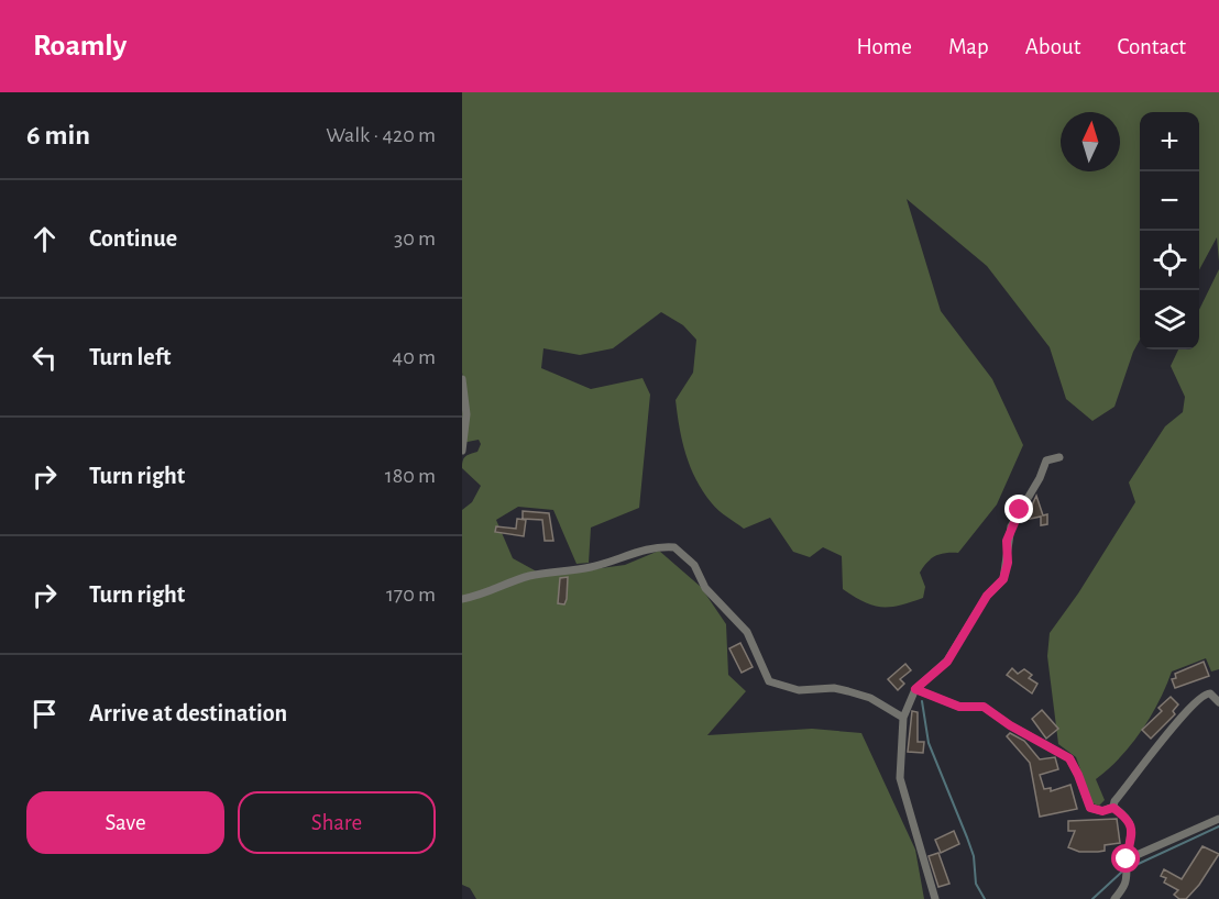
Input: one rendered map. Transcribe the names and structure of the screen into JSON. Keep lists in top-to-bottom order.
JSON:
{
  "north": "top",
  "page": {
    "header": "Roamly",
    "nav": [
      "Home",
      "Map",
      "About",
      "Contact"
    ],
    "heading": ["6 min", "Walk · 420 m"],
    "map_buttons": ["+", "−"],
    "list": [
      ["Continue", "30 m"],
      ["Turn left", "40 m"],
      ["Turn right", "180 m"],
      ["Turn right", "170 m"],
      "Arrive at destination"
    ],
    "buttons": ["Save", "Share"]
  }
}
